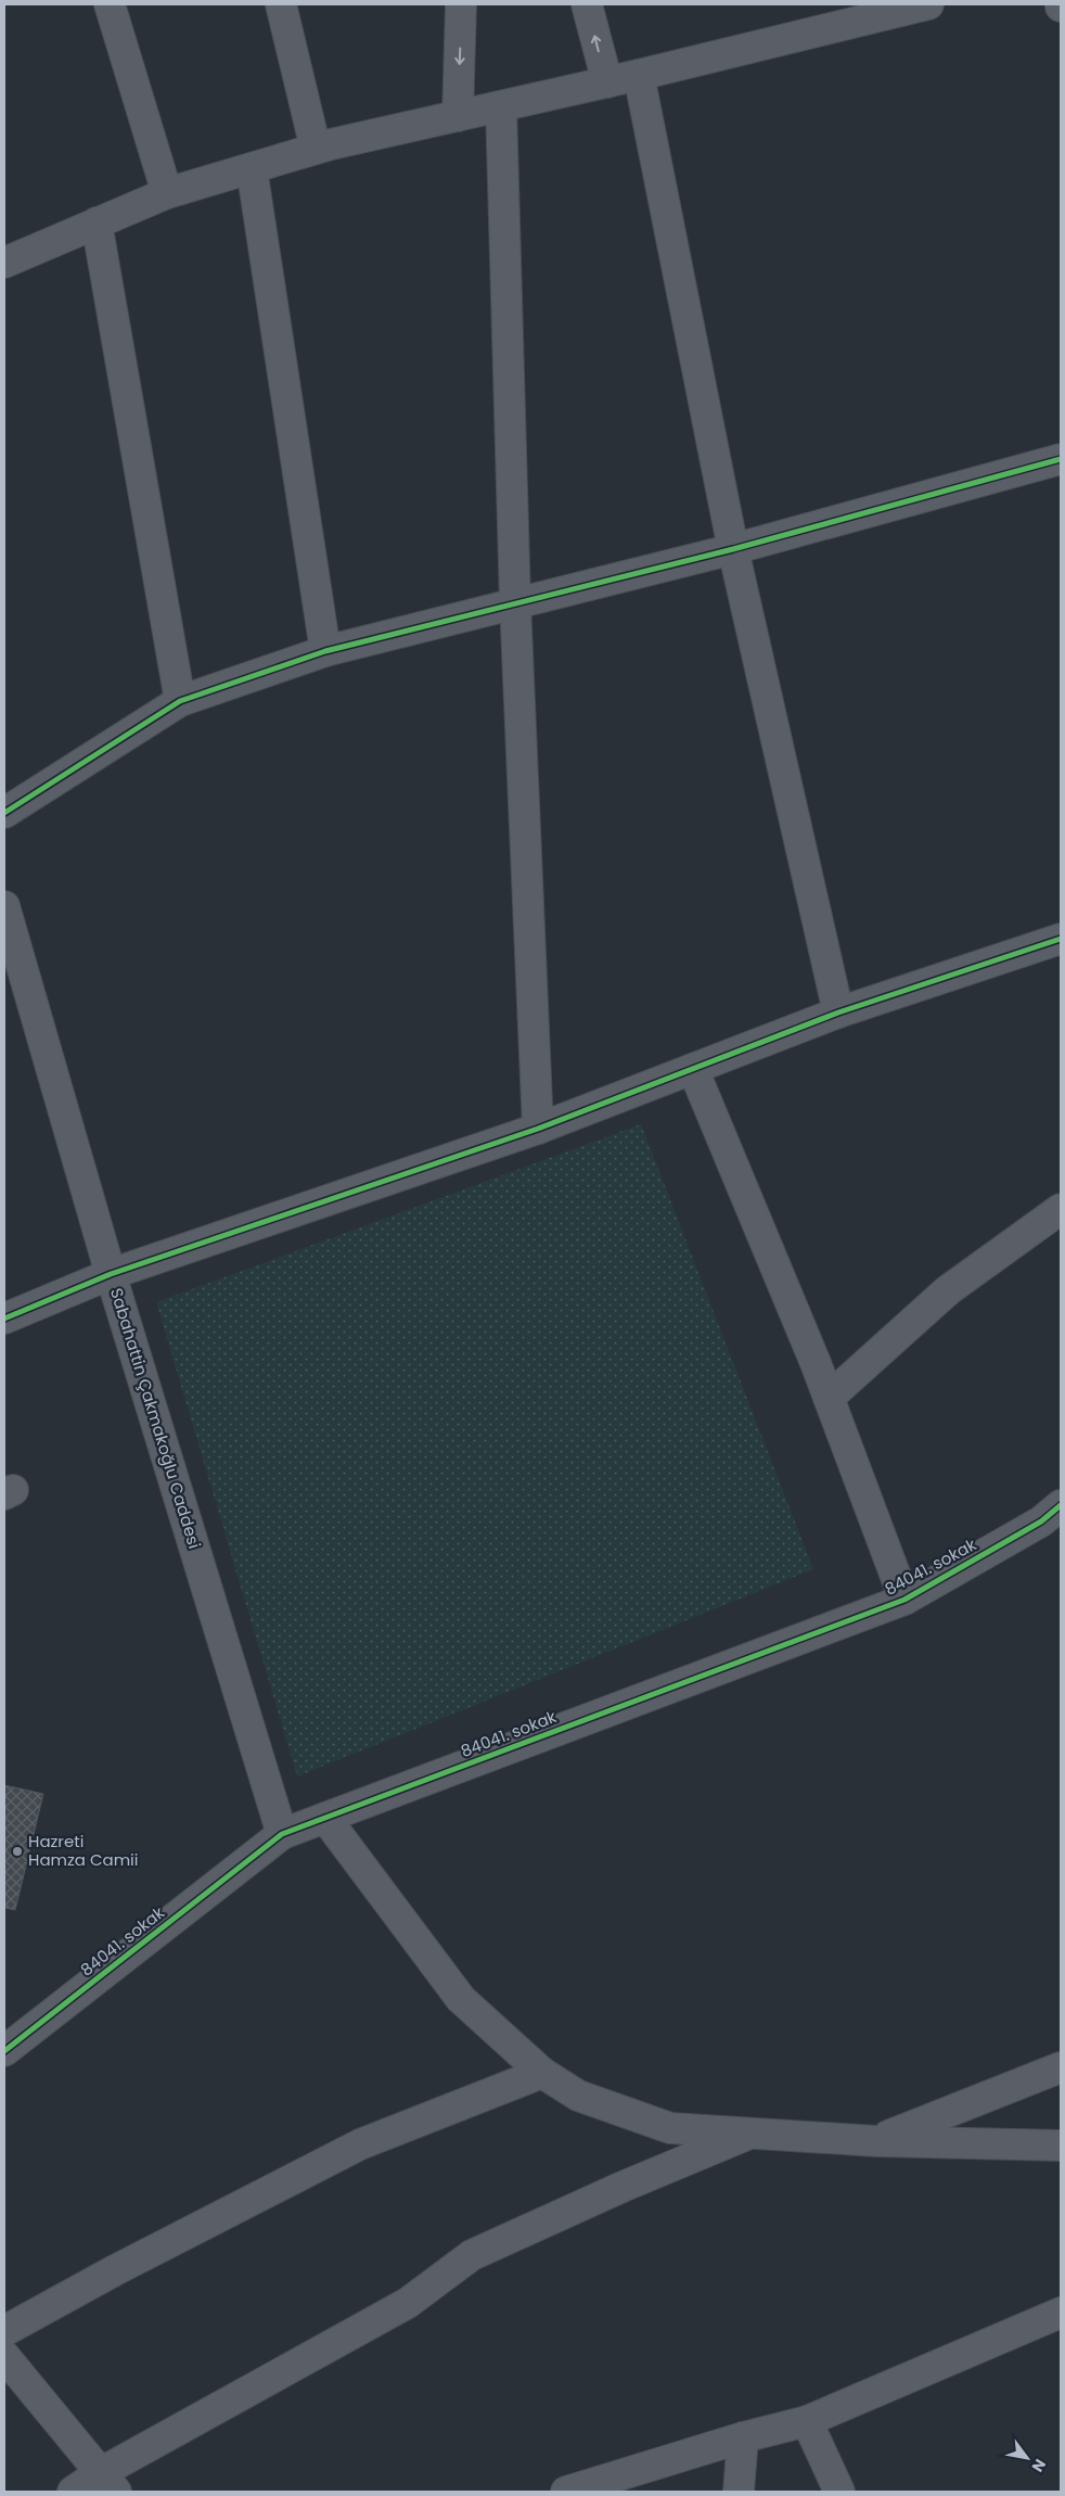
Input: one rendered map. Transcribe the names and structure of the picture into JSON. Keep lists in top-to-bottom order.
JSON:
{
  "streets": {
    "street": ["Sabahattin Çakmakoğlu Caddesi", "84041. sokak"]
  },
  "crossings": [
    ["Sabahattin Çakmakoğlu Caddesi", "84041. sokak"]
  ],
  "places": ["Hazreti Hamza Camii"],
  "north": "bottom right"
}
